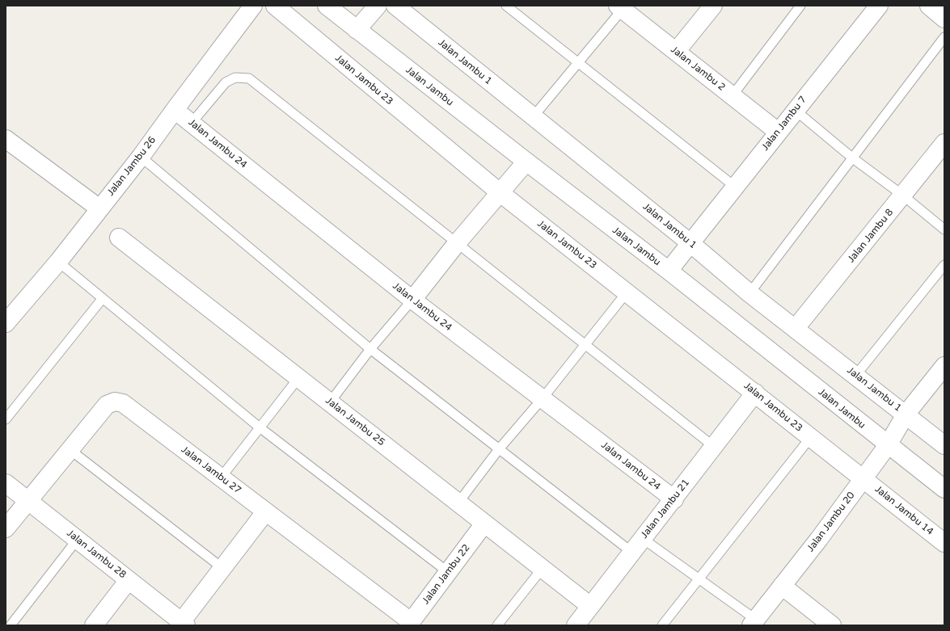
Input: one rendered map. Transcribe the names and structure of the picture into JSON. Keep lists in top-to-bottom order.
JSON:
{
  "streets": {
    "street": [
      "Jalan Jambu 1",
      "Jalan Jambu 2",
      "Jalan Jambu 23",
      "Jalan Jambu",
      "Jalan Jambu 7",
      "Jalan Jambu 24",
      "Jalan Jambu 26",
      "Jalan Jambu 8",
      "Jalan Jambu 25",
      "Jalan Jambu 27",
      "Jalan Jambu 21",
      "Jalan Jambu 14",
      "Jalan Jambu 20",
      "Jalan Jambu 28",
      "Jalan Jambu 22"
    ]
  },
  "crossings": [
    ["Jalan Jambu 1", "Jalan Jambu 7"],
    ["Jalan Jambu 1", "Jalan Jambu 8"],
    ["Jalan Jambu 1", "Jalan Jambu 20"],
    ["Jalan Jambu 2", "Jalan Jambu 7"],
    ["Jalan Jambu 23", "Jalan Jambu 21"],
    ["Jalan Jambu 23", "Jalan Jambu 14"],
    ["Jalan Jambu 23", "Jalan Jambu 20"],
    ["Jalan Jambu", "Jalan Jambu 7"],
    ["Jalan Jambu", "Jalan Jambu 20"],
    ["Jalan Jambu 24", "Jalan Jambu 26"],
    ["Jalan Jambu 24", "Jalan Jambu 21"],
    ["Jalan Jambu 25", "Jalan Jambu 21"],
    ["Jalan Jambu 25", "Jalan Jambu 22"],
    ["Jalan Jambu 27", "Jalan Jambu 28"],
    ["Jalan Jambu 27", "Jalan Jambu 22"],
    ["Jalan Jambu 14", "Jalan Jambu 20"]
  ]
}
